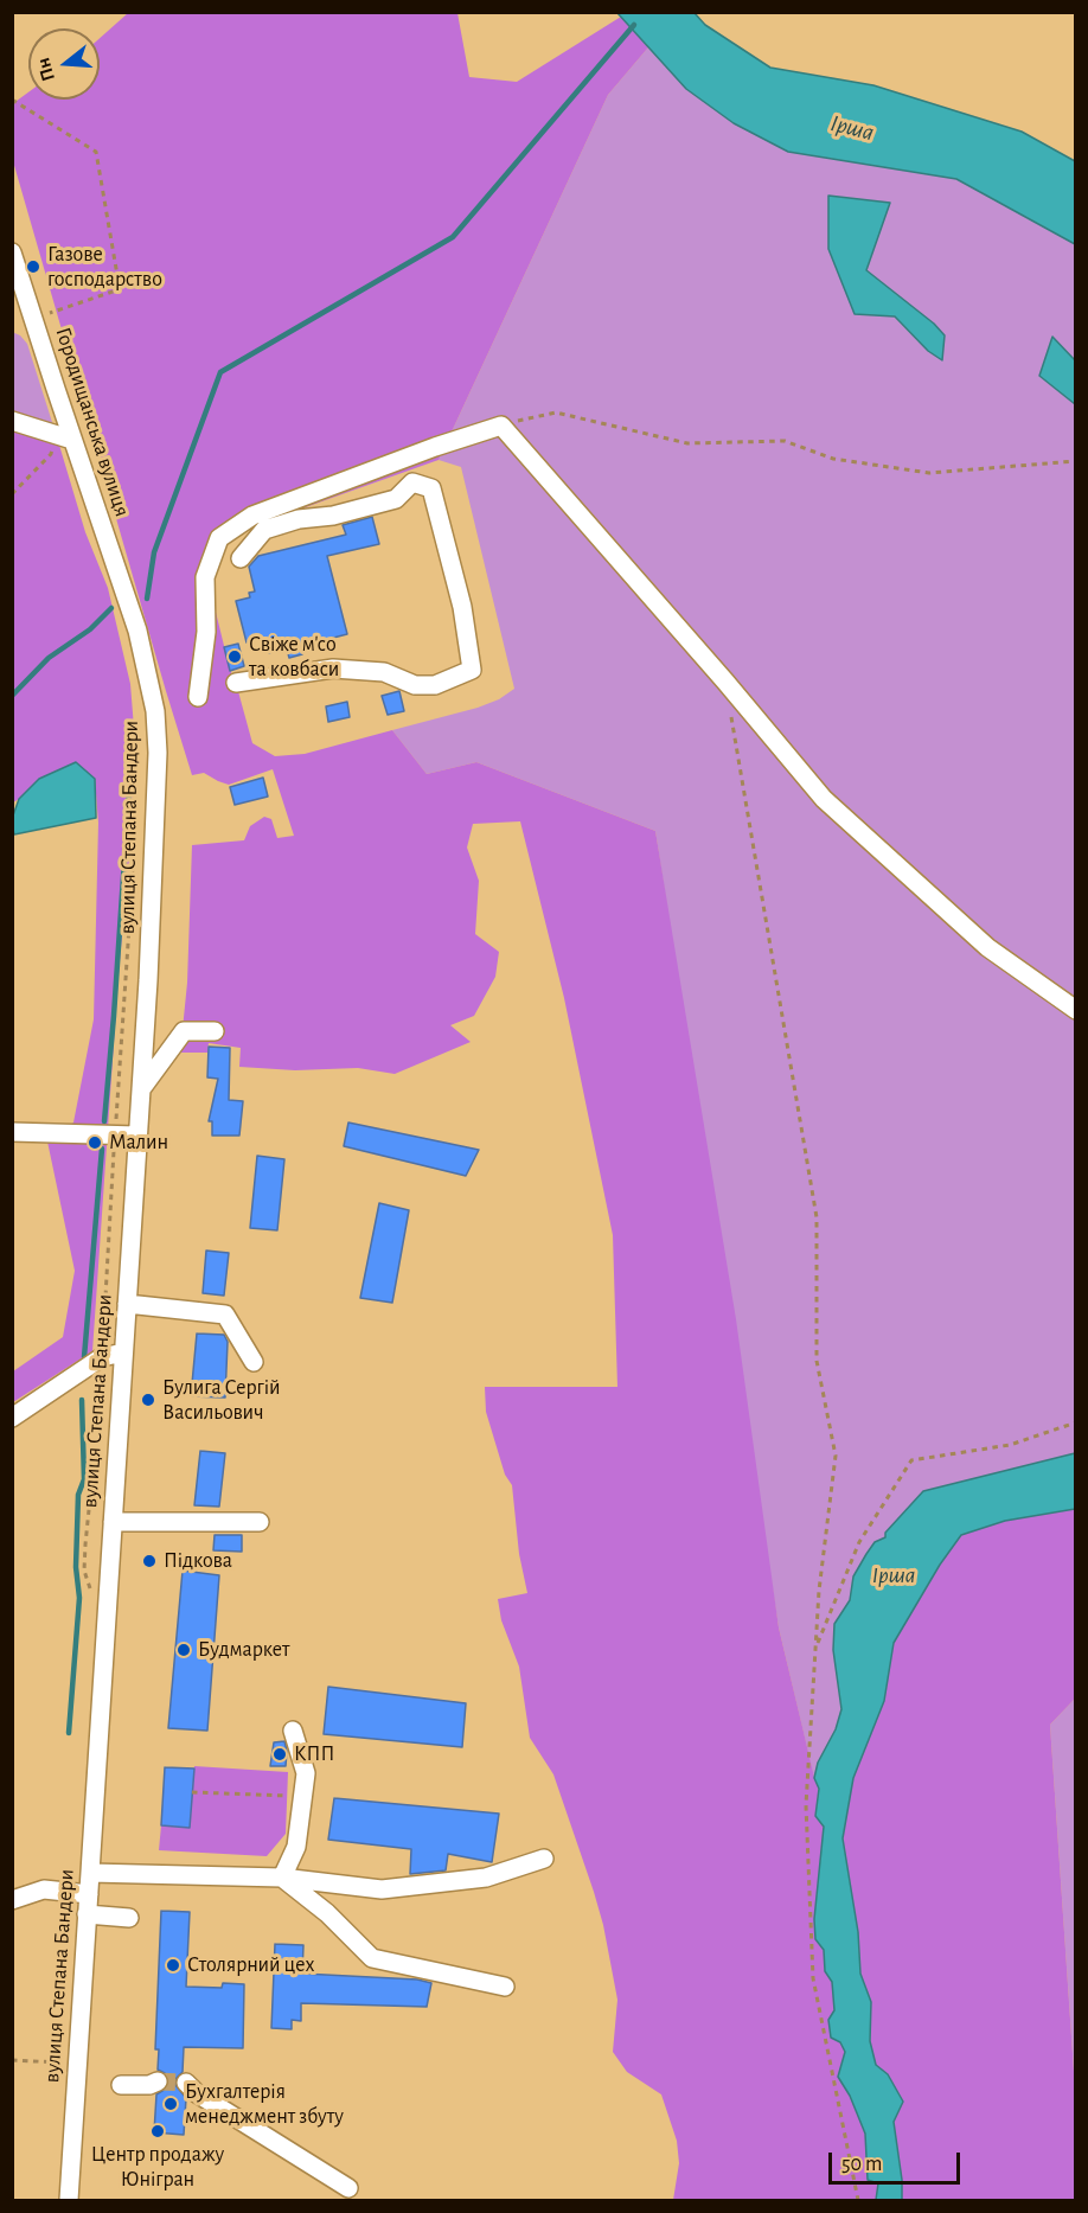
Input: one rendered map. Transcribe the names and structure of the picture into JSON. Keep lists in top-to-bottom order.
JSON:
{
  "streets": {
    "street": ["Городищанська вулиця", "вулиця Степана Бандери"]
  },
  "crossings": [
    ["Городищанська вулиця", "вулиця Степана Бандери"]
  ],
  "water": ["Ірша"],
  "places": [
    "Газове господарство",
    "Свіже м'со та ковбаси",
    "Малин",
    "Булига Сергій Васильович",
    "Підкова",
    "Будмаркет",
    "КПП",
    "Столярний цех",
    "Бухгалтерія менеджмент збуту",
    "Центр продажу Юнігран"
  ],
  "scale_bar": "50 m",
  "north": "left"
}
